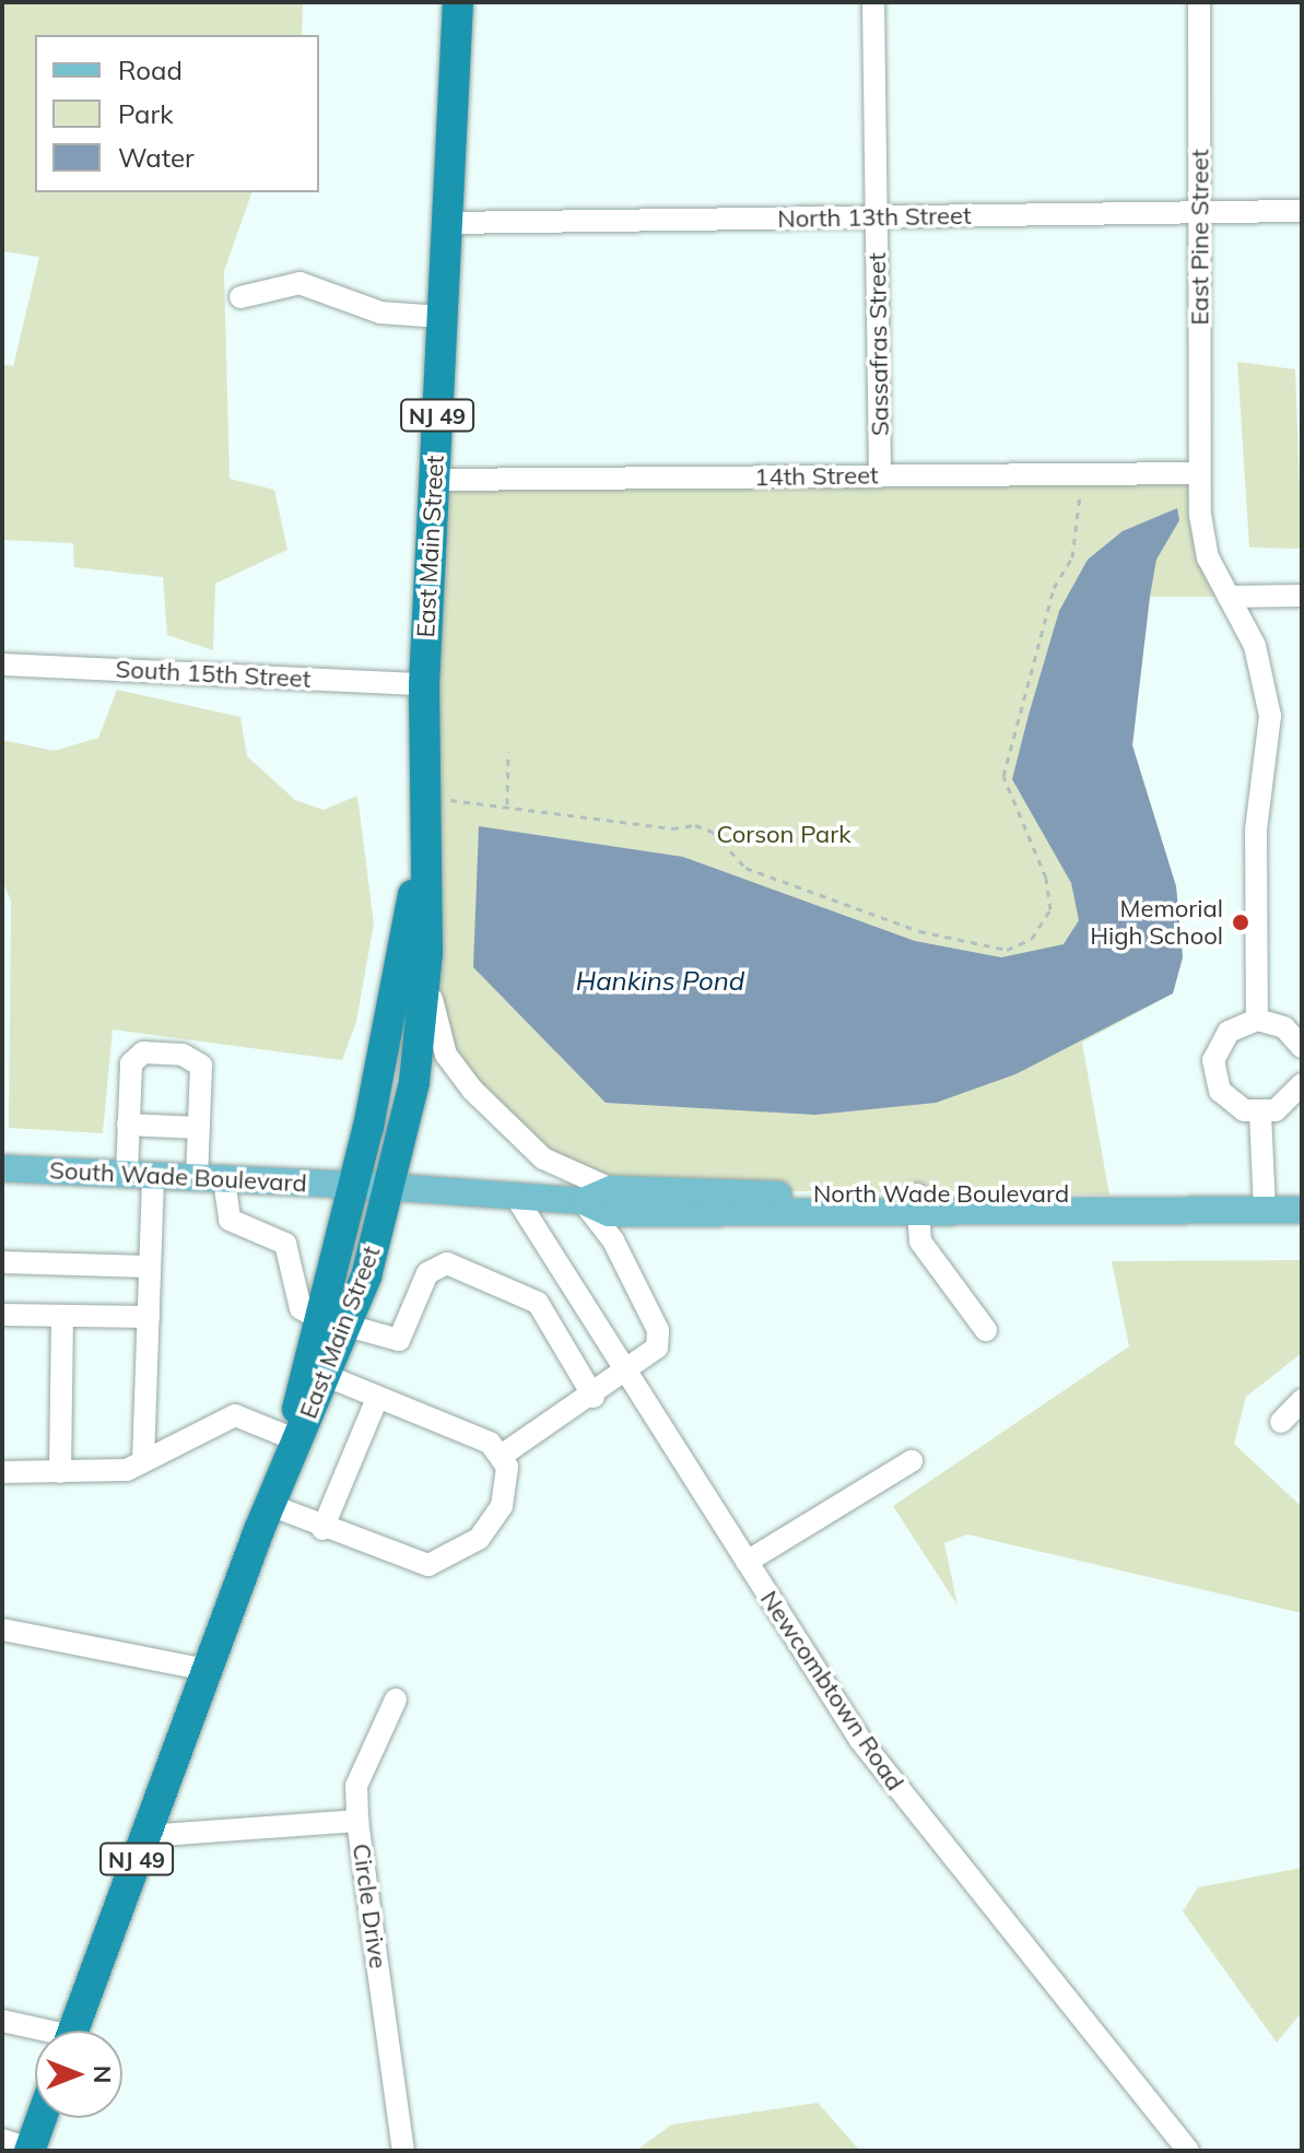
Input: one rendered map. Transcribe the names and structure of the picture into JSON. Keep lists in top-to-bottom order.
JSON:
{
  "streets": {
    "highway": ["NJ 49", "East Main Street"],
    "main road": ["South Wade Boulevard", "North Wade Boulevard"],
    "street": [
      "North 13th Street",
      "East Pine Street",
      "Sassafras Street",
      "14th Street",
      "South 15th Street",
      "Newcombtown Road",
      "Circle Drive"
    ]
  },
  "crossings": [
    ["North 13th Street", "East Pine Street"],
    ["North 13th Street", "Sassafras Street"],
    ["North 13th Street", "East Main Street"],
    ["East Pine Street", "14th Street"],
    ["Sassafras Street", "14th Street"],
    ["14th Street", "East Main Street"],
    ["East Main Street", "South 15th Street"],
    ["East Main Street", "South Wade Boulevard"],
    ["East Main Street", "North Wade Boulevard"],
    ["East Main Street", "Circle Drive"],
    ["South Wade Boulevard", "North Wade Boulevard"],
    ["North Wade Boulevard", "Newcombtown Road"]
  ],
  "water": ["Hankins Pond"],
  "parks": ["Corson Park"],
  "places": ["Memorial High School"],
  "legend": ["Road", "Park", "Water"],
  "north": "right"
}
